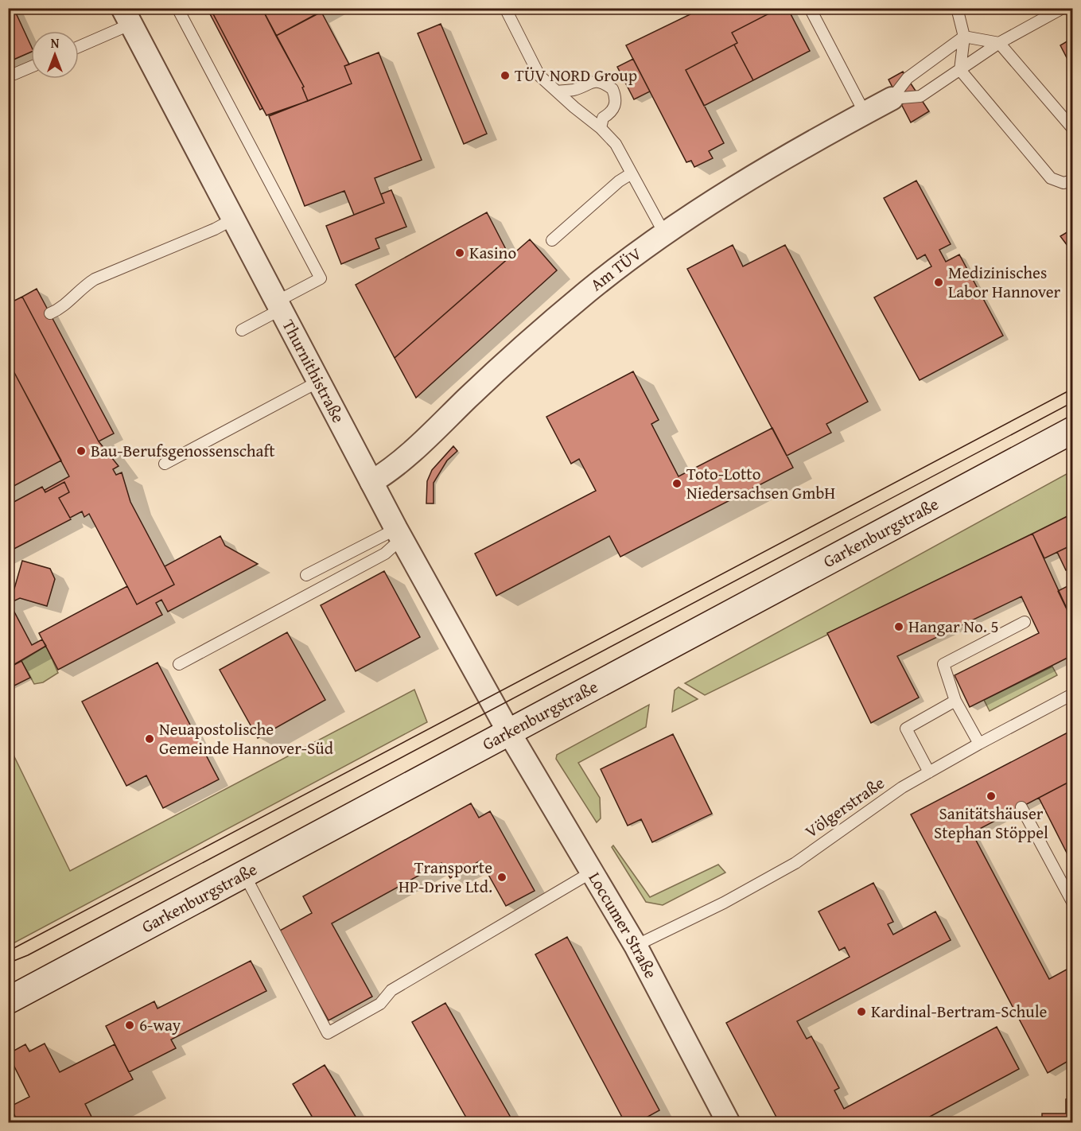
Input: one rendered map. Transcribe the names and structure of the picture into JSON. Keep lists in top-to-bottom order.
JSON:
{
  "streets": {
    "main road": ["Garkenburgstraße"],
    "street": ["Am TÜV", "Thurnithistraße", "Loccumer Straße"],
    "lane": ["Völgerstraße"]
  },
  "crossings": [
    ["Am TÜV", "Thurnithistraße"],
    ["Thurnithistraße", "Garkenburgstraße"],
    ["Thurnithistraße", "Loccumer Straße"],
    ["Garkenburgstraße", "Loccumer Straße"],
    ["Völgerstraße", "Loccumer Straße"]
  ],
  "places": [
    "TÜV NORD Group",
    "Kasino",
    "Medizinisches Labor Hannover",
    "Bau-Berufsgenossenschaft",
    "Toto-Lotto Niedersachsen GmbH",
    "Hangar No. 5",
    "Neuapostolische Gemeinde Hannover-Süd",
    "Sanitätshäuser Stephan Stöppel",
    "Transporte HP-Drive Ltd.",
    "Kardinal-Bertram-Schule",
    "6-way"
  ],
  "north": "top"
}
